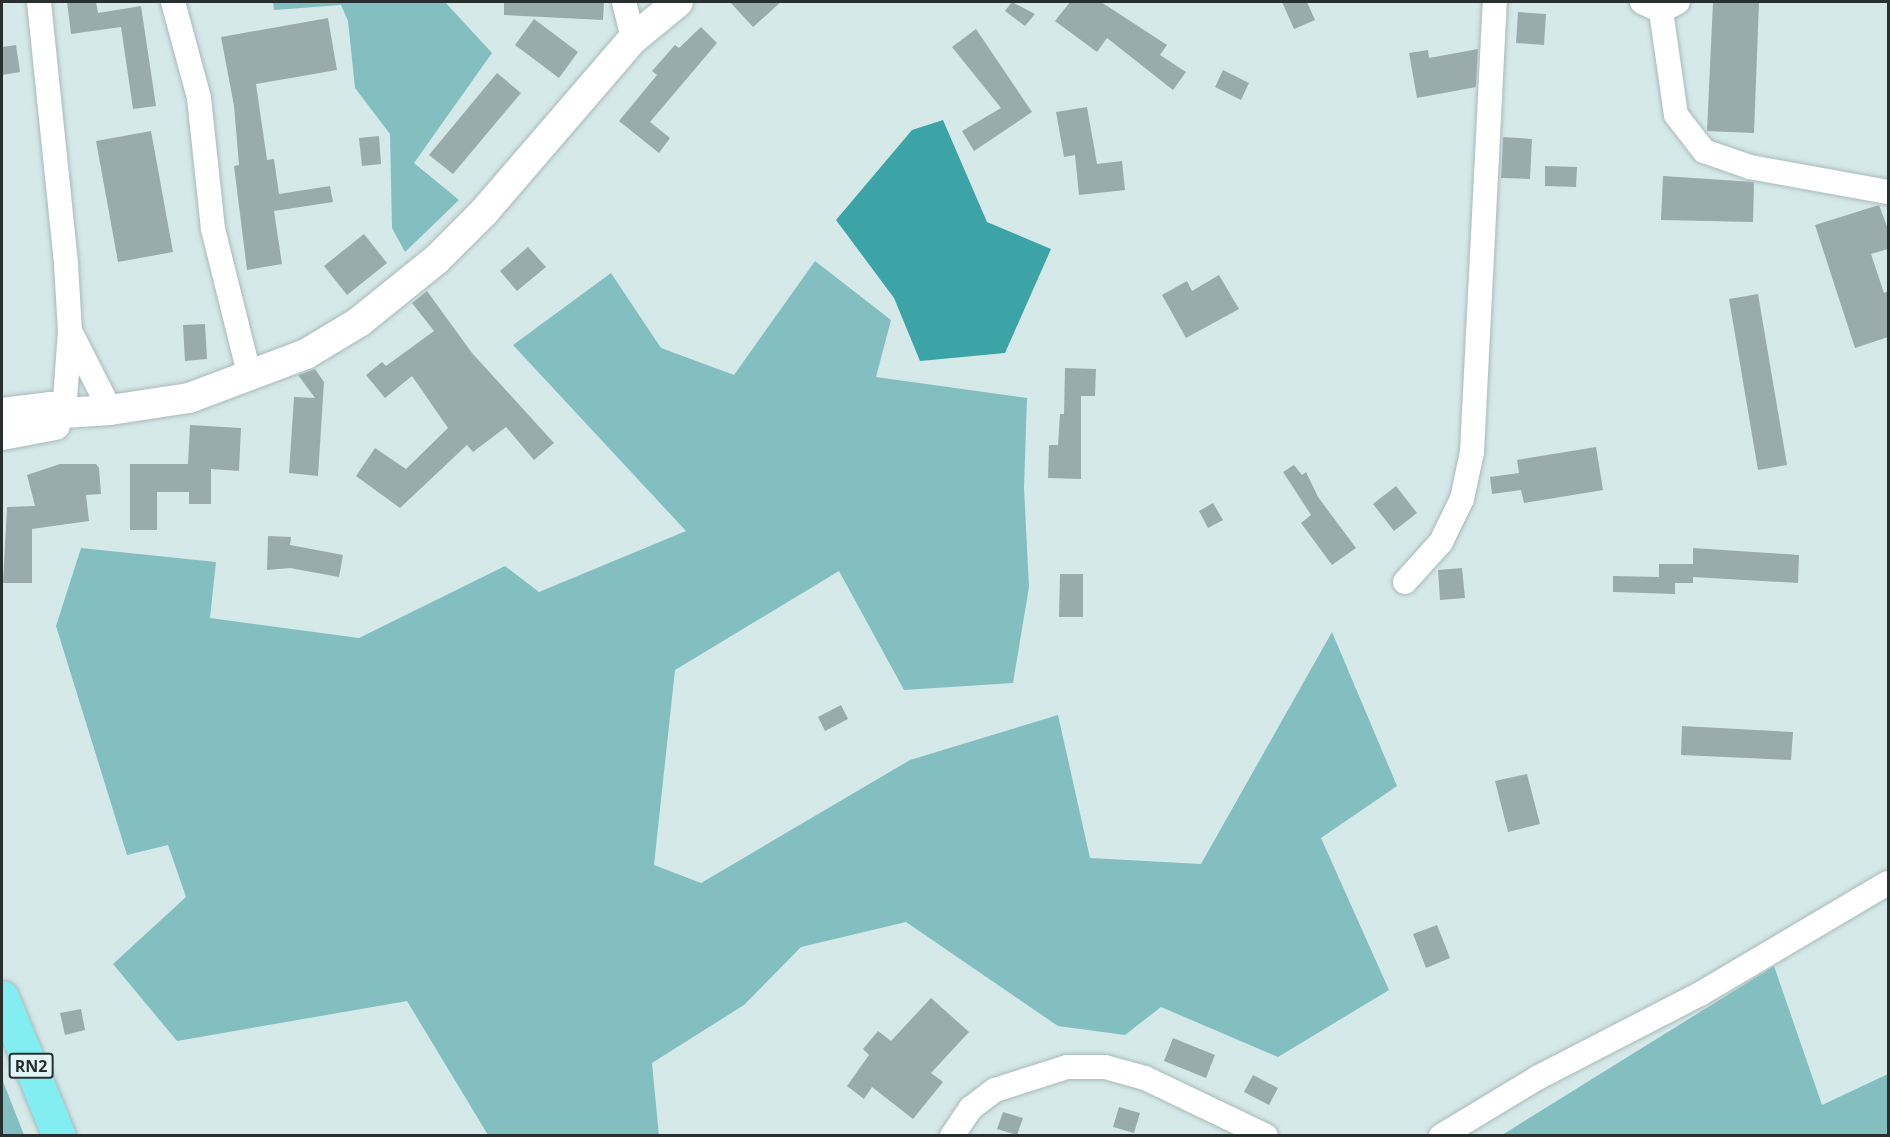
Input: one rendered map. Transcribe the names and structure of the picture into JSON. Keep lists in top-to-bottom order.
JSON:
{
  "streets": {
    "highway": ["RN2"]
  }
}
